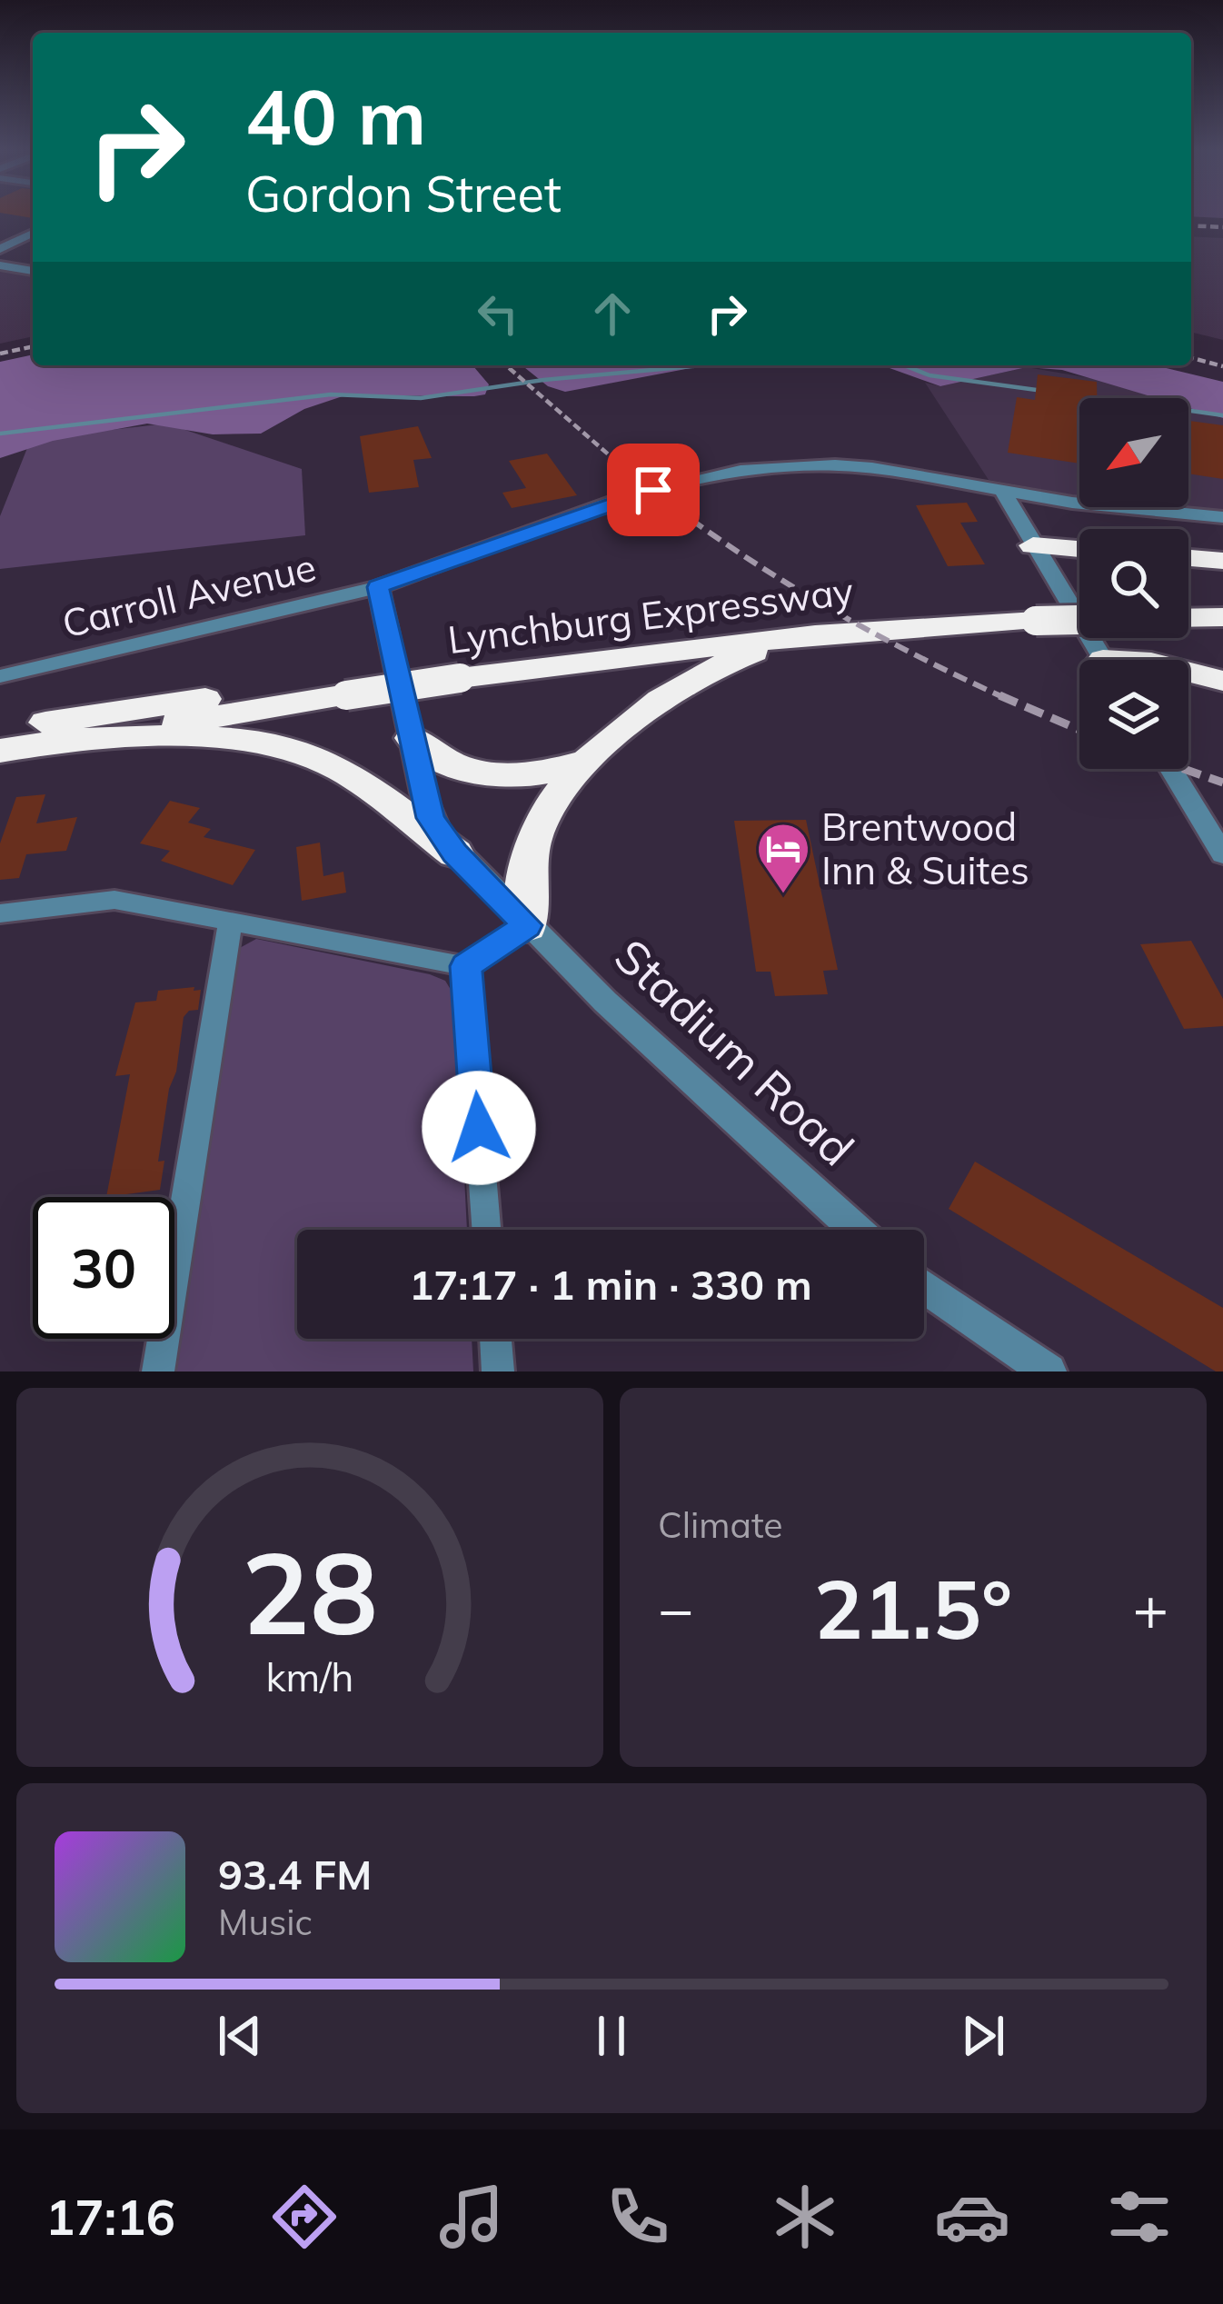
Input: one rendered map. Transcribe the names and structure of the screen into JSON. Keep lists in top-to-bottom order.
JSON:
{
  "streets": {
    "highway": ["Lynchburg Expressway"],
    "street": ["Carroll Avenue", "Stadium Road"]
  },
  "crossings": [
    ["Carroll Avenue", "Stadium Road"]
  ],
  "places": {
    "hotel": ["Brentwood Inn & Suites"]
  },
  "north": "bottom left",
  "page": {
    "turn": ["40 m", "Gordon Street"],
    "limit": "30",
    "trip": "17:17 · 1 min · 330 m",
    "tile": "Climate",
    "heat": ["−", "21.5°", "+"],
    "song": ["93.4 FM", "Music"],
    "tabs": "17:16",
    "gauge": ["28", "km/h"]
  }
}
